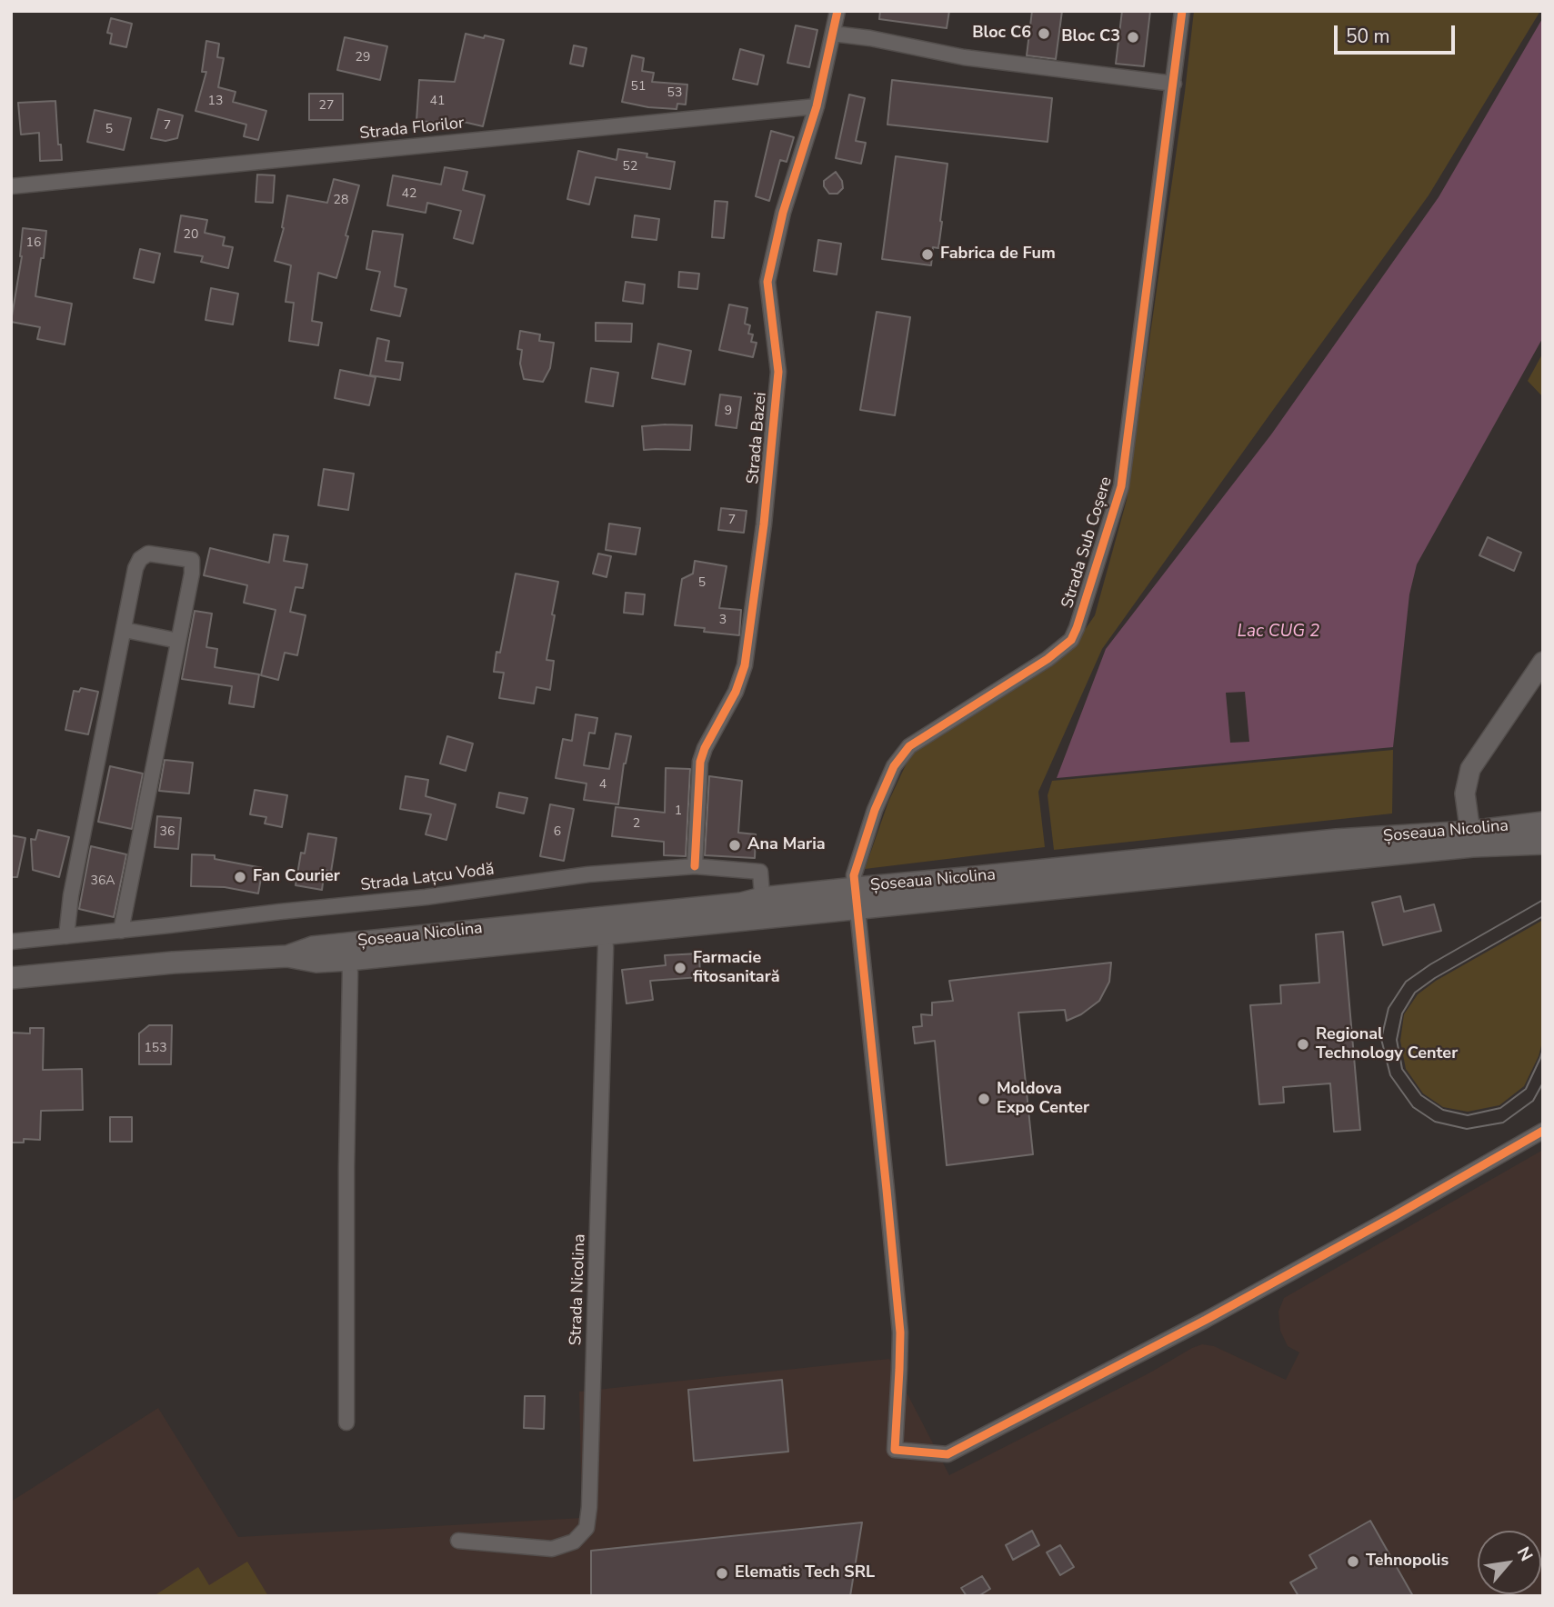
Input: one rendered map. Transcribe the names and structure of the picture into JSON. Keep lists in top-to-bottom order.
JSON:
{
  "streets": {
    "main road": ["Șoseaua Nicolina"],
    "street": [
      "Strada Florilor",
      "Strada Bazei",
      "Strada Sub Coșere",
      "Strada Lațcu Vodă",
      "Strada Nicolina"
    ]
  },
  "crossings": [
    ["Strada Florilor", "Strada Bazei"],
    ["Strada Bazei", "Strada Lațcu Vodă"],
    ["Strada Sub Coșere", "Șoseaua Nicolina"],
    ["Șoseaua Nicolina", "Strada Nicolina"]
  ],
  "water": ["Lac CUG 2"],
  "places": [
    "Bloc C6",
    "Bloc C3",
    "Fabrica de Fum",
    "Ana Maria",
    "Fan Courier",
    "Farmacie fitosanitară",
    "Regional Technology Center",
    "Moldova Expo Center",
    "Tehnopolis",
    "Elematis Tech SRL"
  ],
  "house_numbers": [
    "29",
    "51",
    "53",
    "13",
    "41",
    "27",
    "7",
    "5",
    "52",
    "42",
    "28",
    "20",
    "16",
    "9",
    "7",
    "5",
    "3",
    "4",
    "1",
    "2",
    "36",
    "6",
    "36A",
    "153"
  ],
  "scale_bar": "50 m",
  "north": "top right"
}
